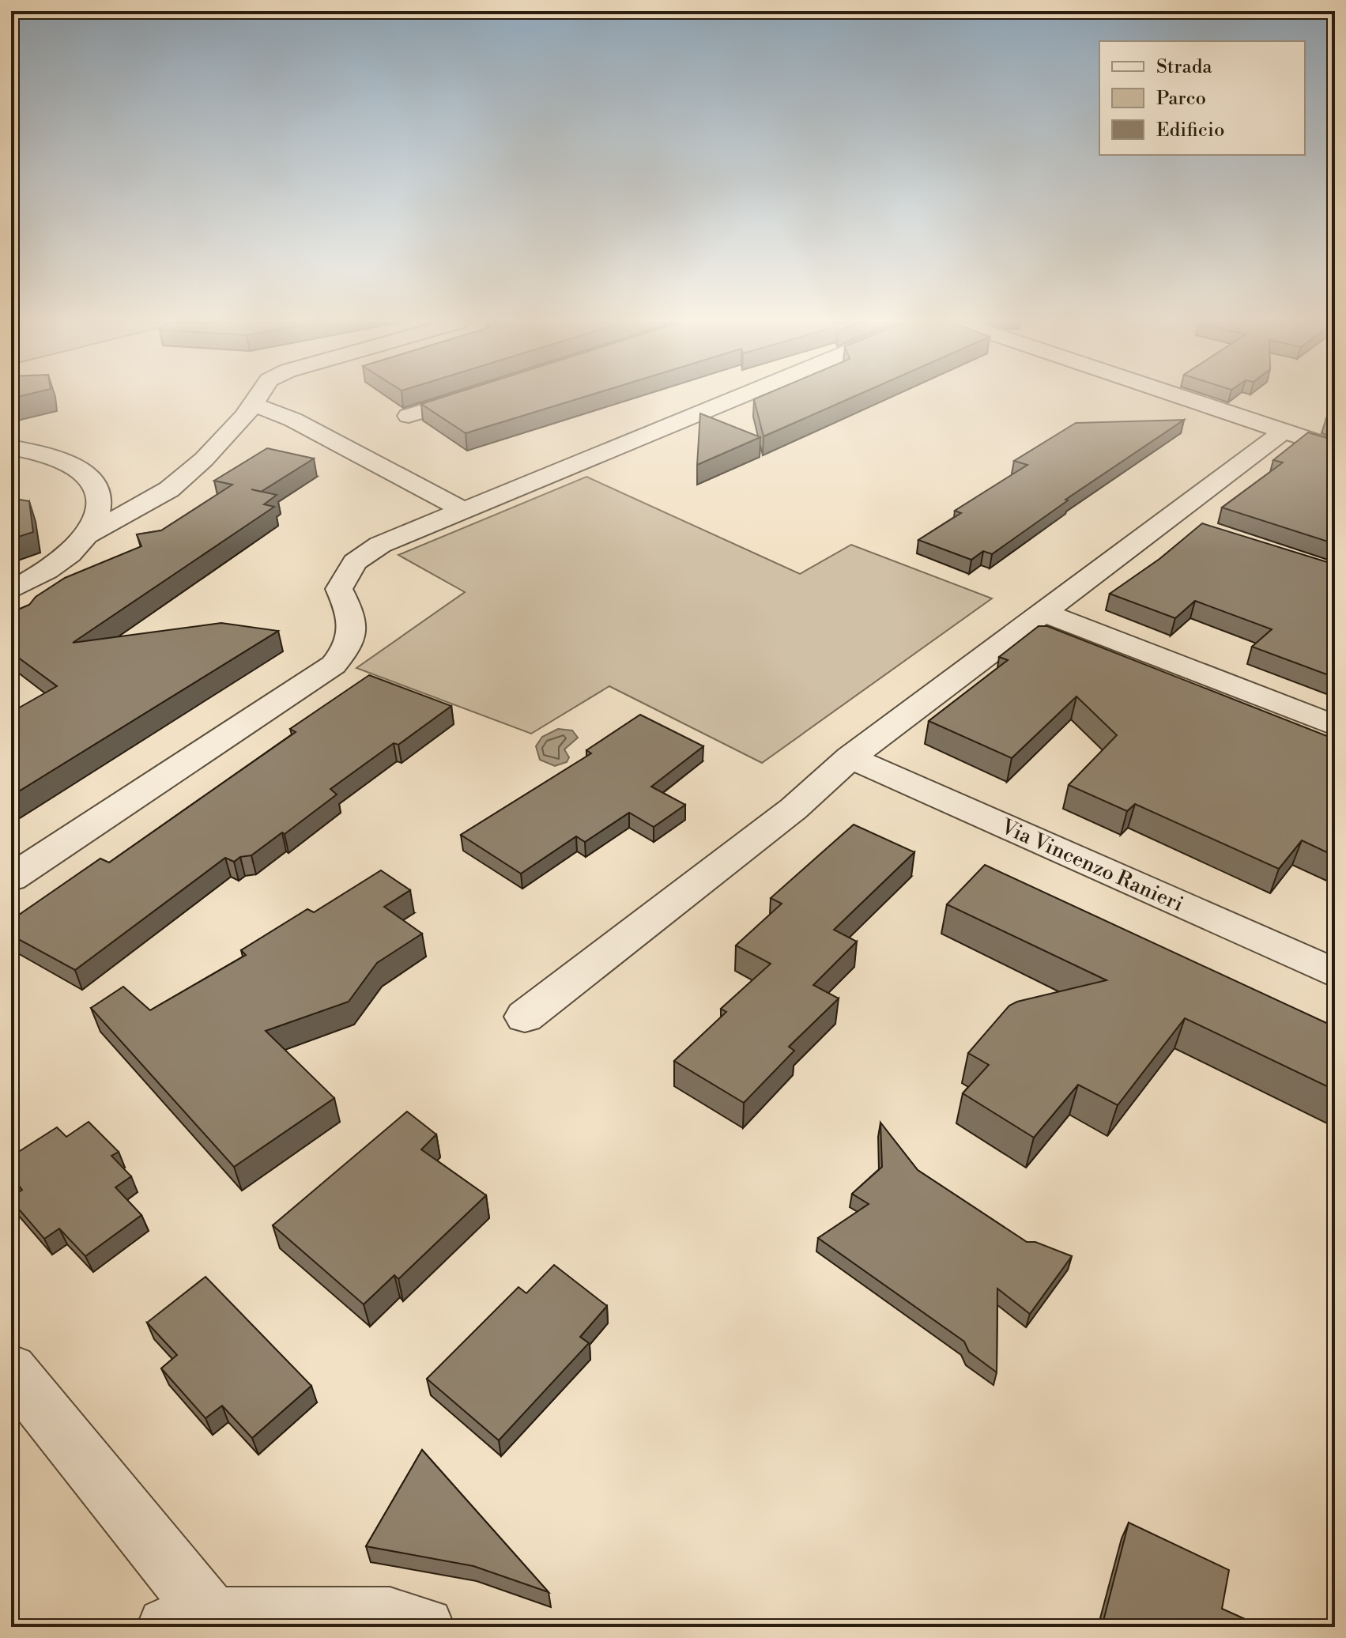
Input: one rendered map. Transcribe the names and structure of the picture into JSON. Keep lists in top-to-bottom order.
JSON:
{
  "streets": {
    "street": ["Via Vincenzo Ranieri"]
  },
  "legend": ["Strada", "Parco", "Edificio"]
}
